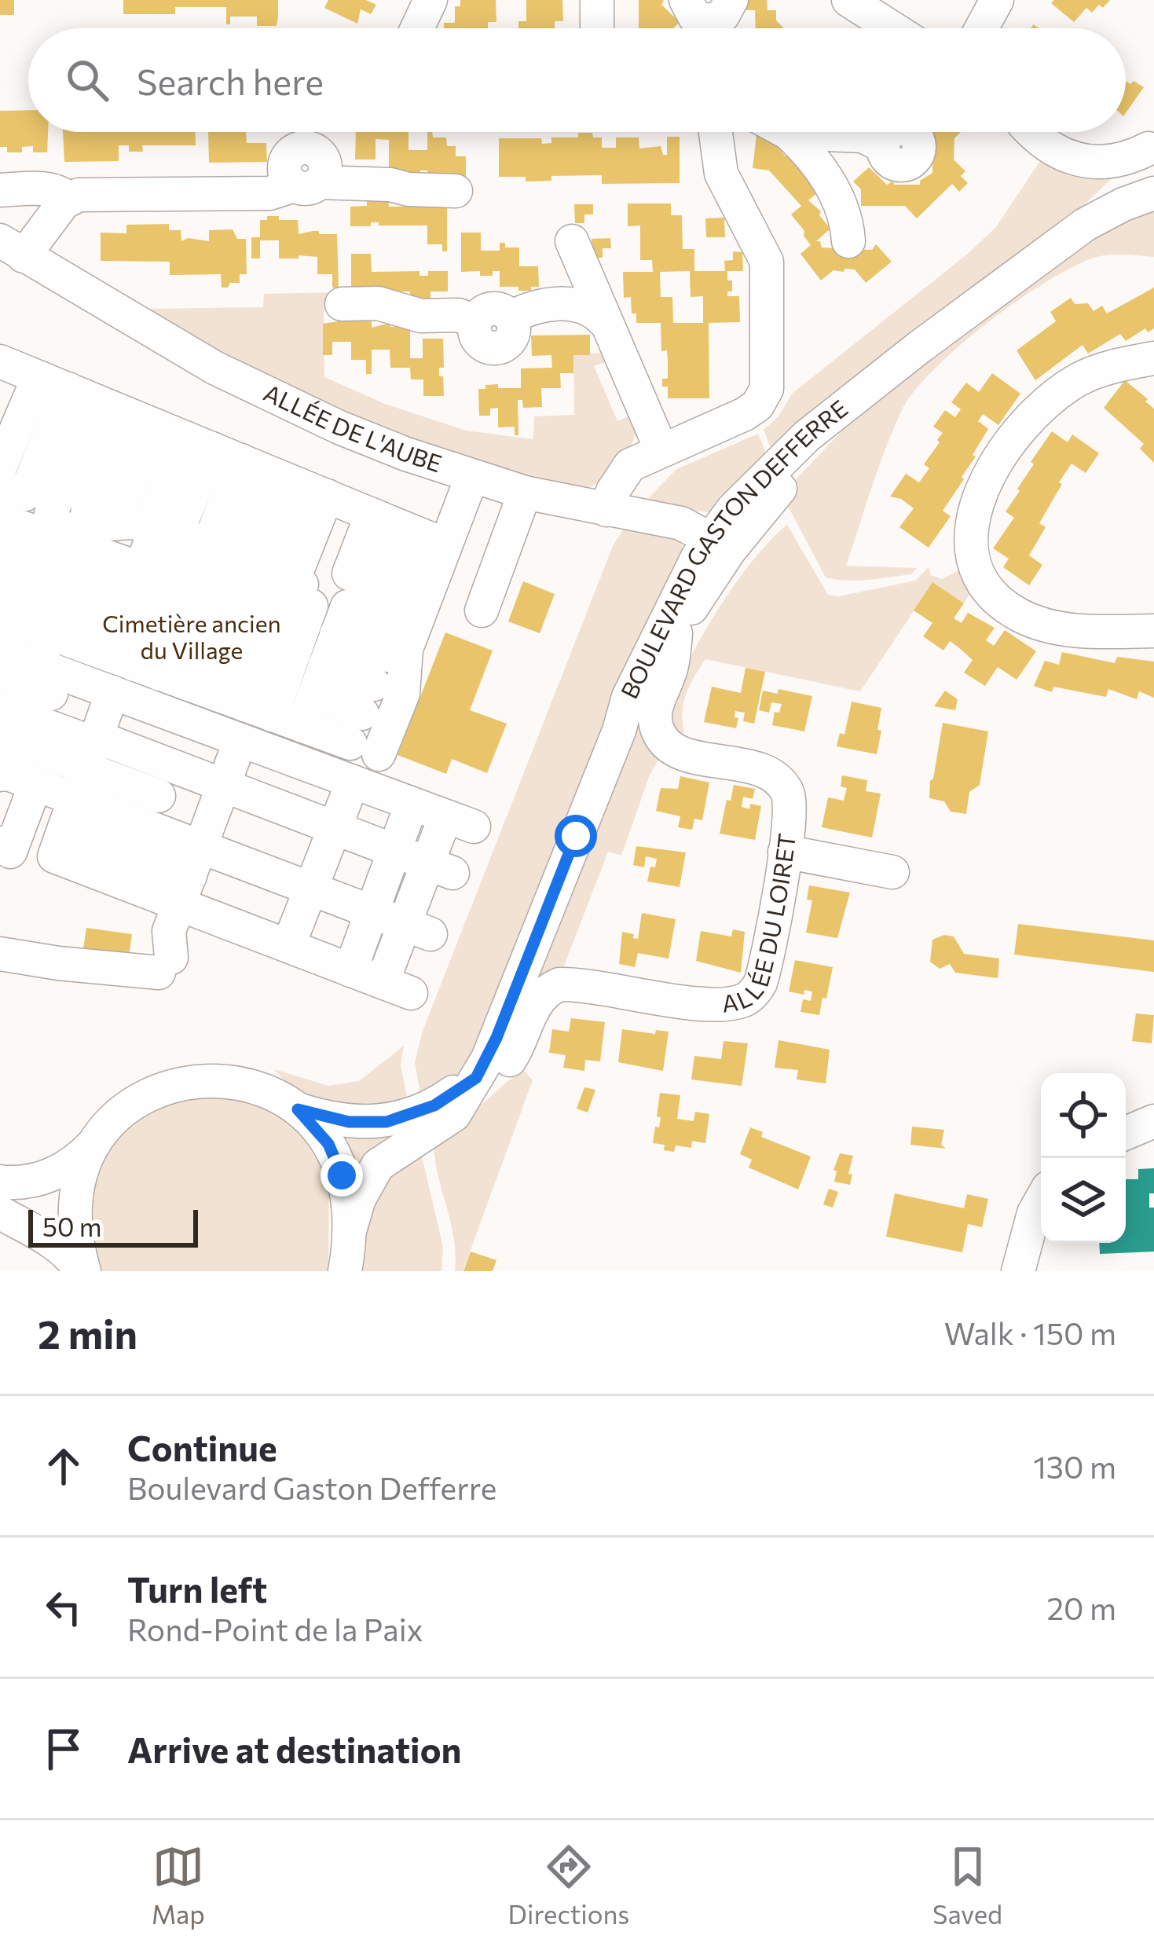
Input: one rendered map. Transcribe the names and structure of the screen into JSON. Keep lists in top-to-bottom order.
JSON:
{
  "streets": {
    "street": ["ALLÉE DE L'AUBE", "BOULEVARD GASTON DEFFERRE", "ALLÉE DU LOIRET"]
  },
  "crossings": [
    ["ALLÉE DE L'AUBE", "BOULEVARD GASTON DEFFERRE"],
    ["BOULEVARD GASTON DEFFERRE", "ALLÉE DU LOIRET"]
  ],
  "parks": ["Cimetière ancien du Village"],
  "scale_bar": "50 m",
  "page": {
    "search": "Search here",
    "scale": "50 m",
    "heading": ["2 min", "Walk · 150 m"],
    "list": [
      ["Continue", "Boulevard Gaston Defferre", "130 m"],
      ["Turn left", "Rond-Point de la Paix", "20 m"],
      "Arrive at destination"
    ],
    "nav": ["Map", "Directions", "Saved"]
  }
}
